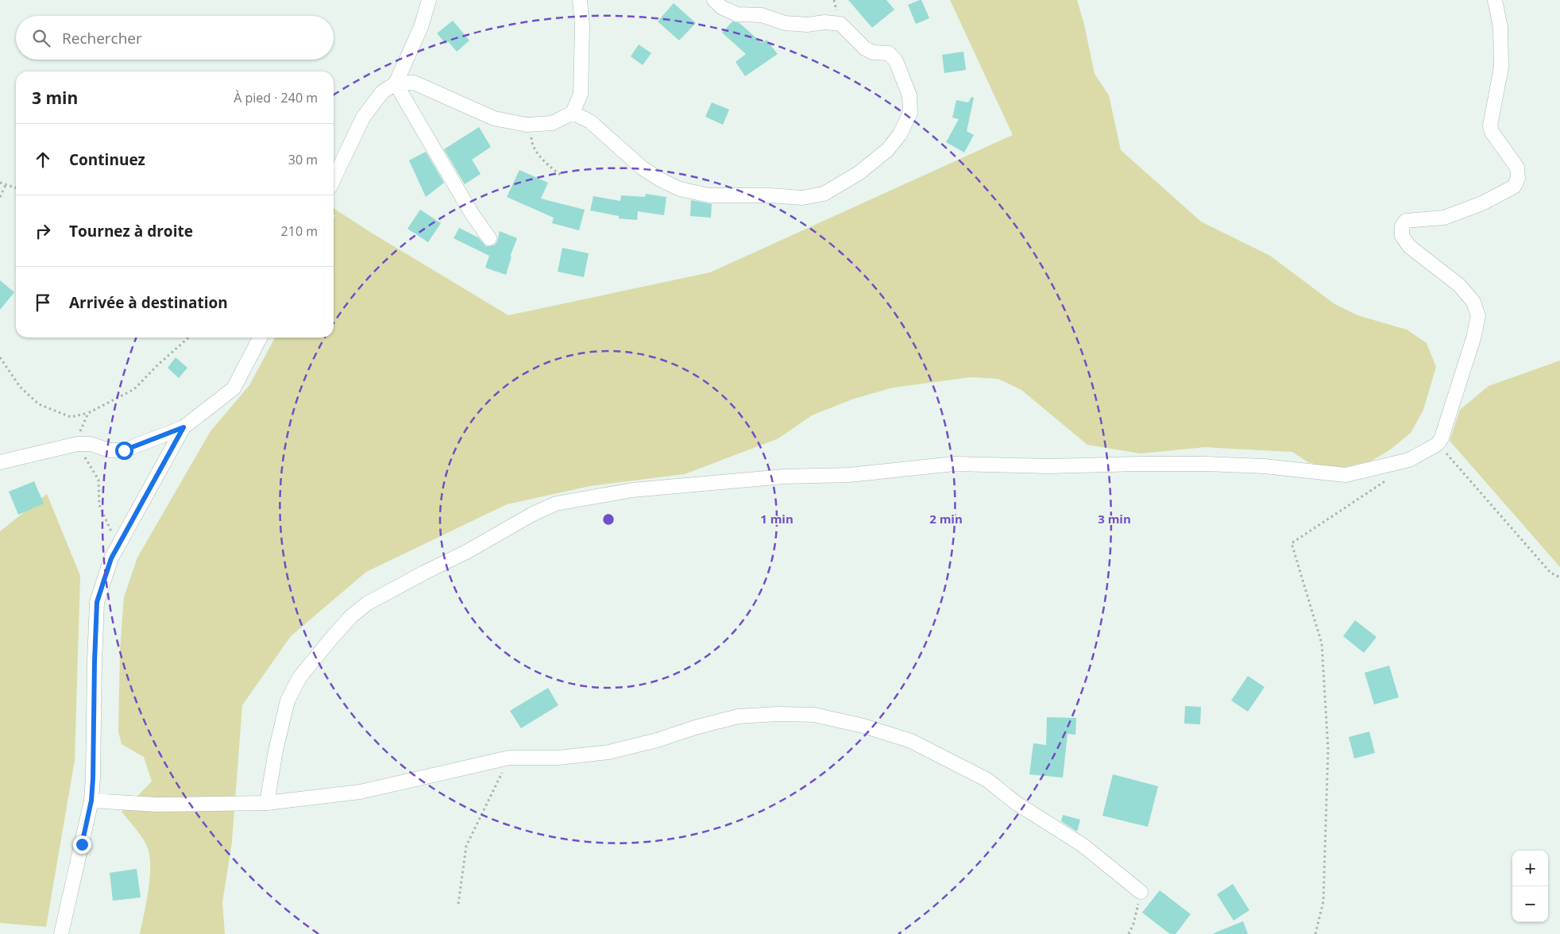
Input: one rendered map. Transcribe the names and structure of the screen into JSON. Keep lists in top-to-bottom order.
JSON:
{
  "page": {
    "search": "Rechercher",
    "heading": ["3 min", "À pied · 240 m"],
    "list": [
      ["Continuez", "30 m"],
      ["Tournez à droite", "210 m"],
      "Arrivée à destination"
    ],
    "map_buttons": ["+", "−"]
  },
  "rings": ["1 min", "2 min", "3 min"]
}
